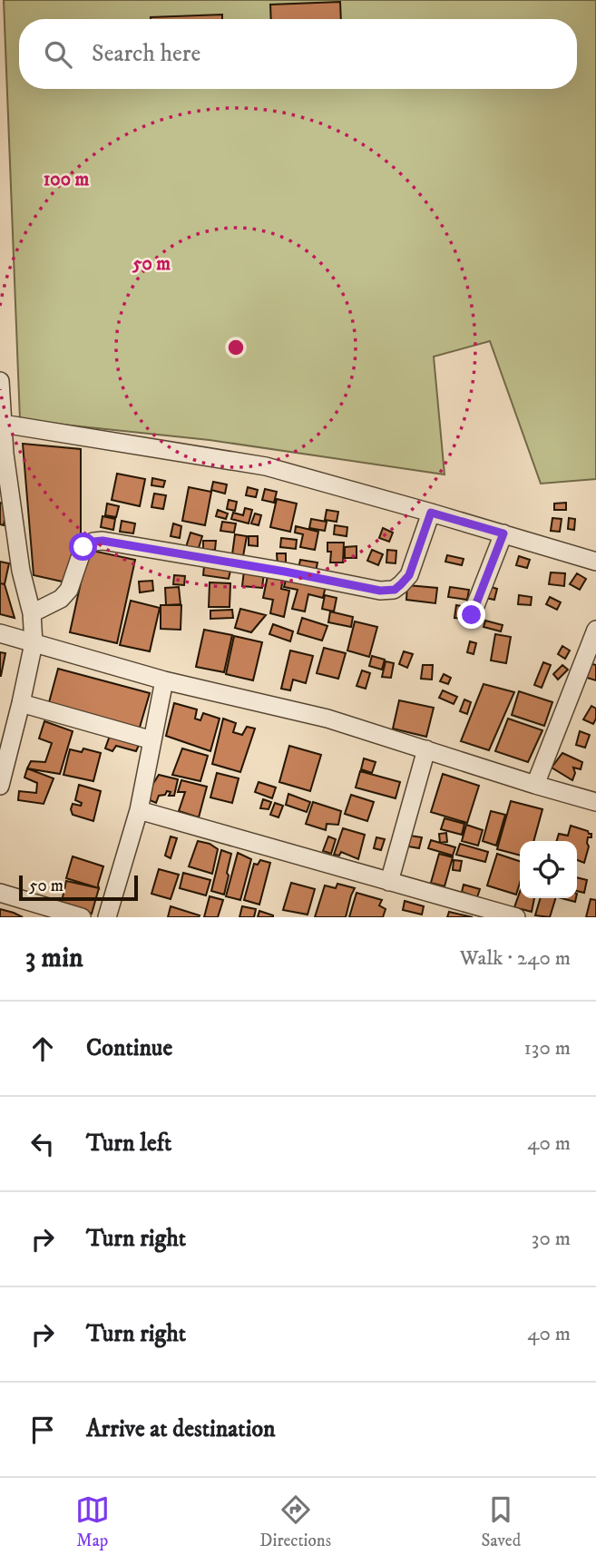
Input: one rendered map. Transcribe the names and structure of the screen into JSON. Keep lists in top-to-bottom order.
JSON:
{
  "scale_bar": "50 m",
  "page": {
    "search": "Search here",
    "scale": "50 m",
    "heading": ["3 min", "Walk · 240 m"],
    "list": [
      ["Continue", "130 m"],
      ["Turn left", "40 m"],
      ["Turn right", "30 m"],
      ["Turn right", "40 m"],
      "Arrive at destination"
    ],
    "nav": ["Map", "Directions", "Saved"]
  },
  "rings": ["100 m", "50 m"]
}
